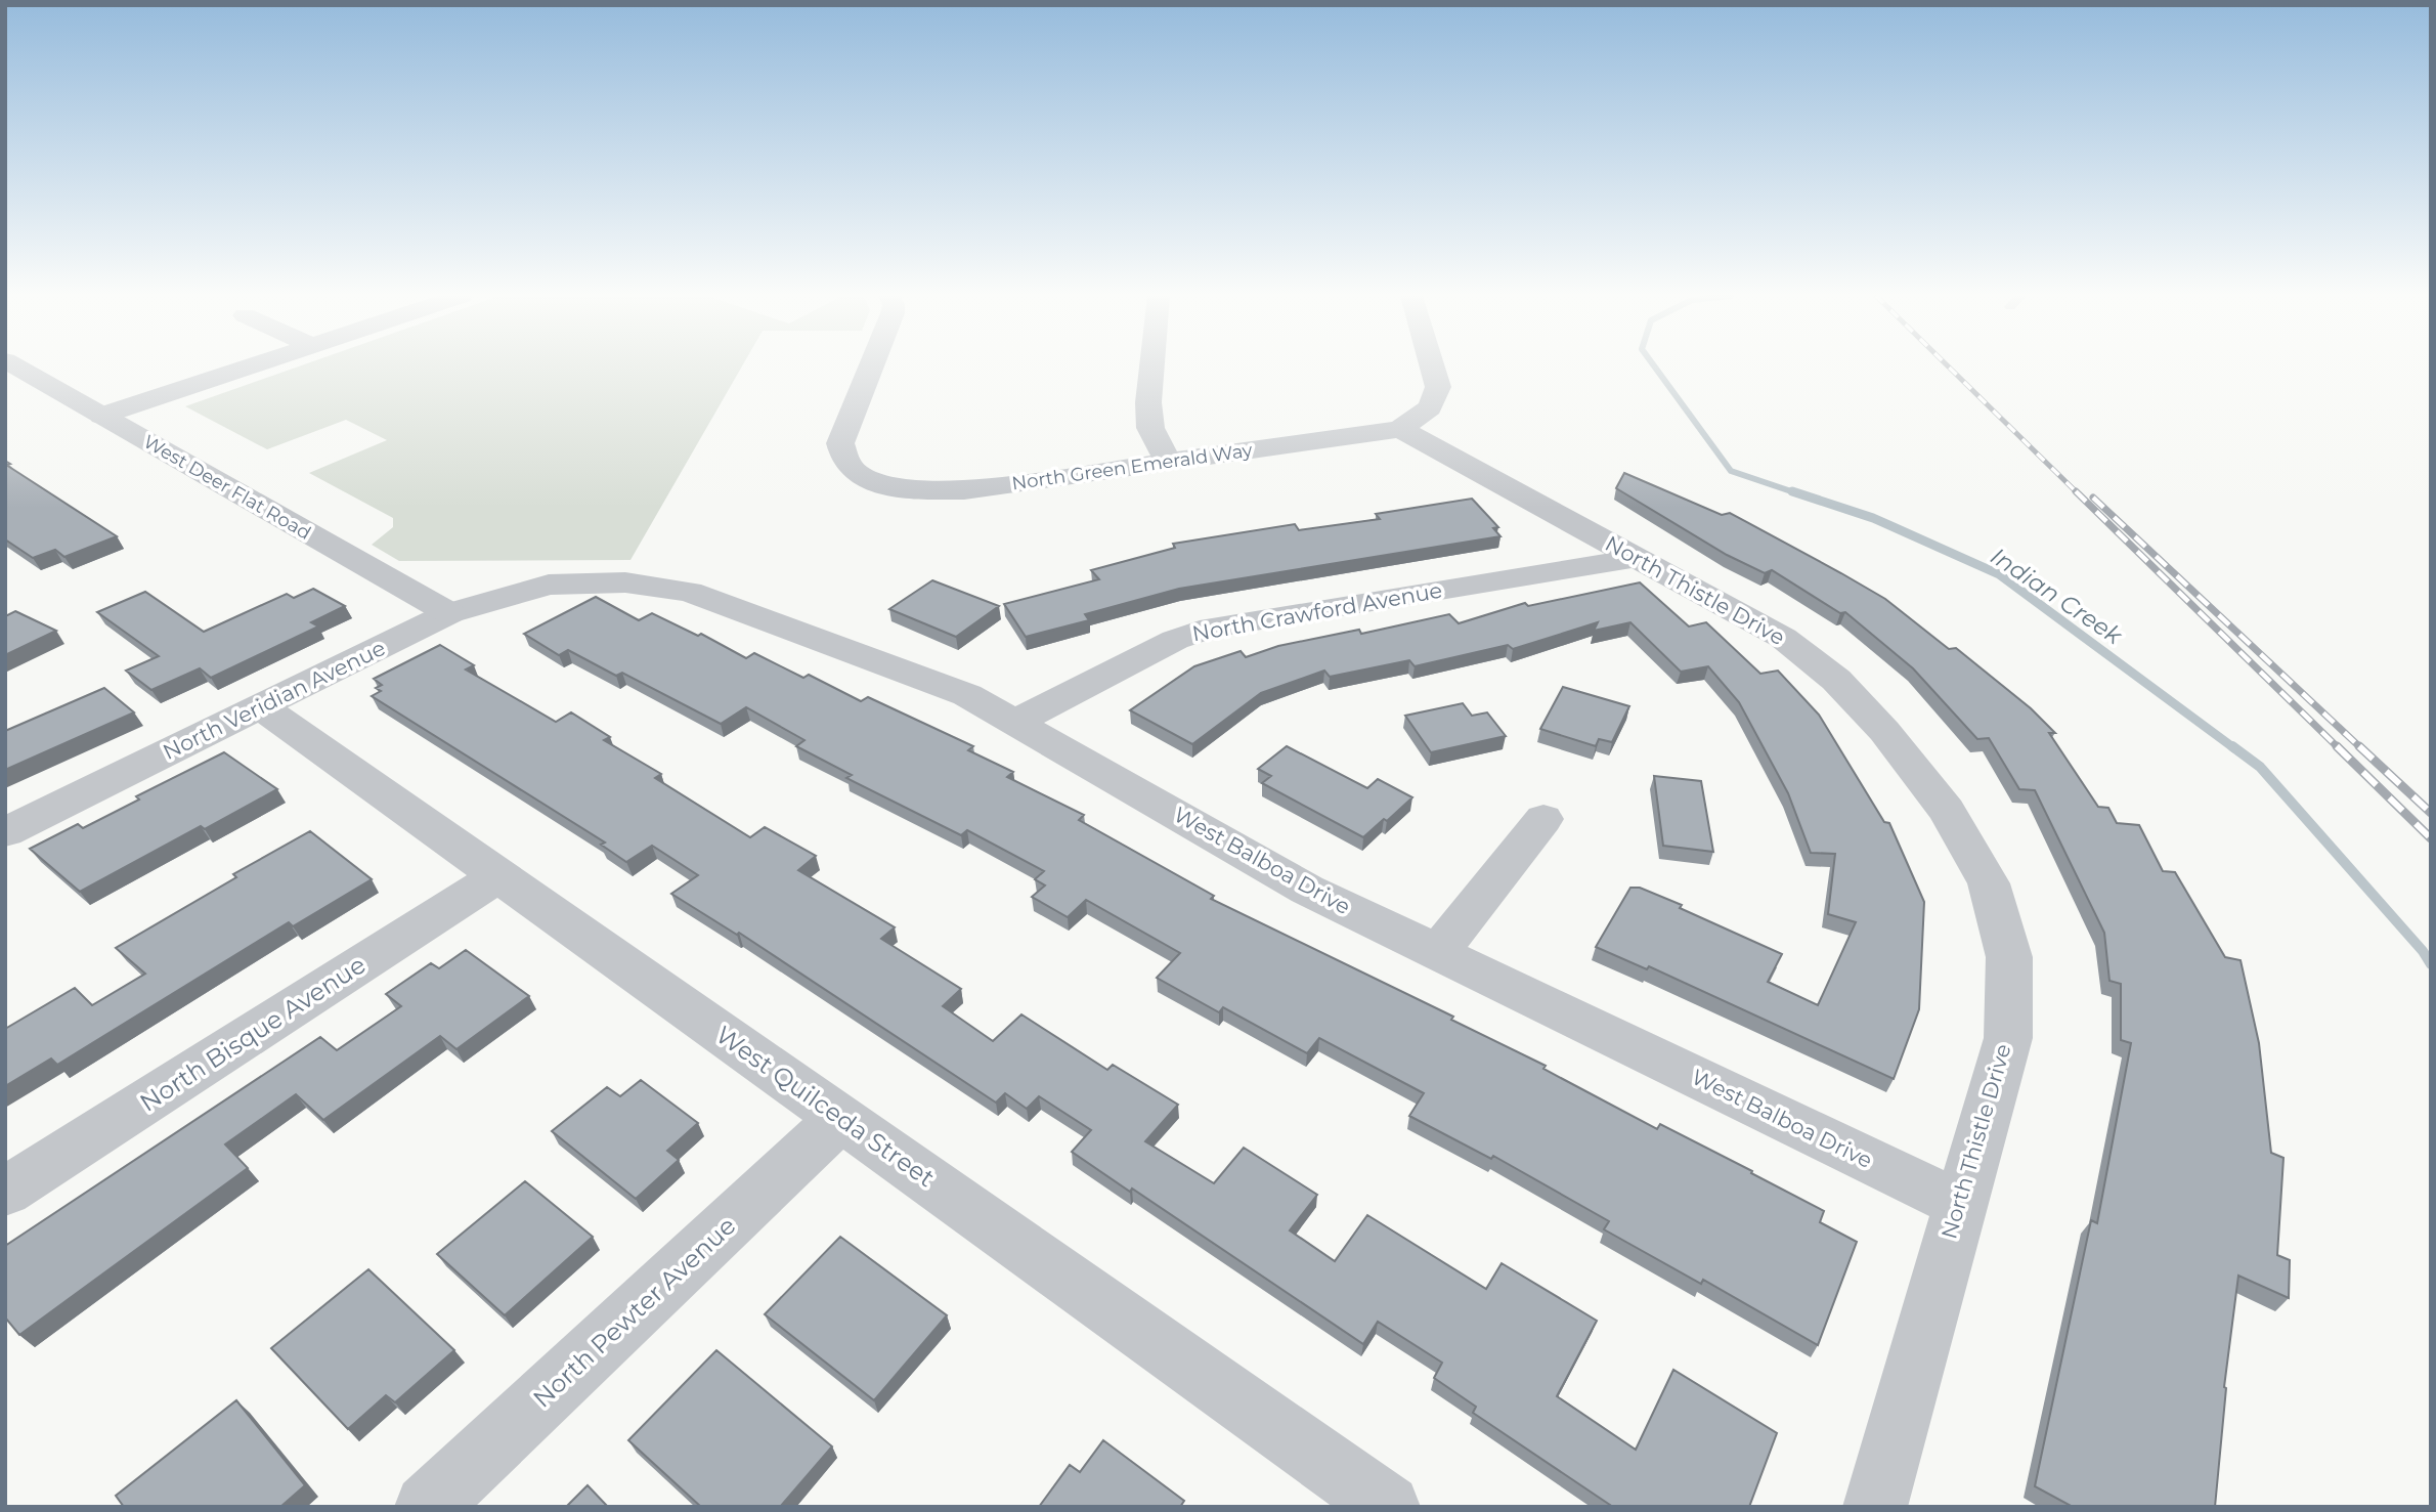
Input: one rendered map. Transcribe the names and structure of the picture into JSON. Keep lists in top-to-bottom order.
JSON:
{
  "streets": {
    "street": [
      "North Green Emerald Way",
      "West Deer Flat Road",
      "North Thistle Drive",
      "North Crawford Avenue",
      "North Veridian Avenue",
      "West Balboa Drive",
      "North Bisque Avenue",
      "West Quilceda Street",
      "North Pewter Avenue"
    ]
  },
  "crossings": [
    ["North Green Emerald Way", "North Thistle Drive"],
    ["West Deer Flat Road", "North Veridian Avenue"],
    ["North Thistle Drive", "North Crawford Avenue"],
    ["North Thistle Drive", "West Balboa Drive"],
    ["North Crawford Avenue", "West Balboa Drive"],
    ["North Veridian Avenue", "West Balboa Drive"],
    ["North Veridian Avenue", "West Quilceda Street"],
    ["North Bisque Avenue", "West Quilceda Street"],
    ["West Quilceda Street", "North Pewter Avenue"]
  ],
  "water": ["Indian Creek"]
}
